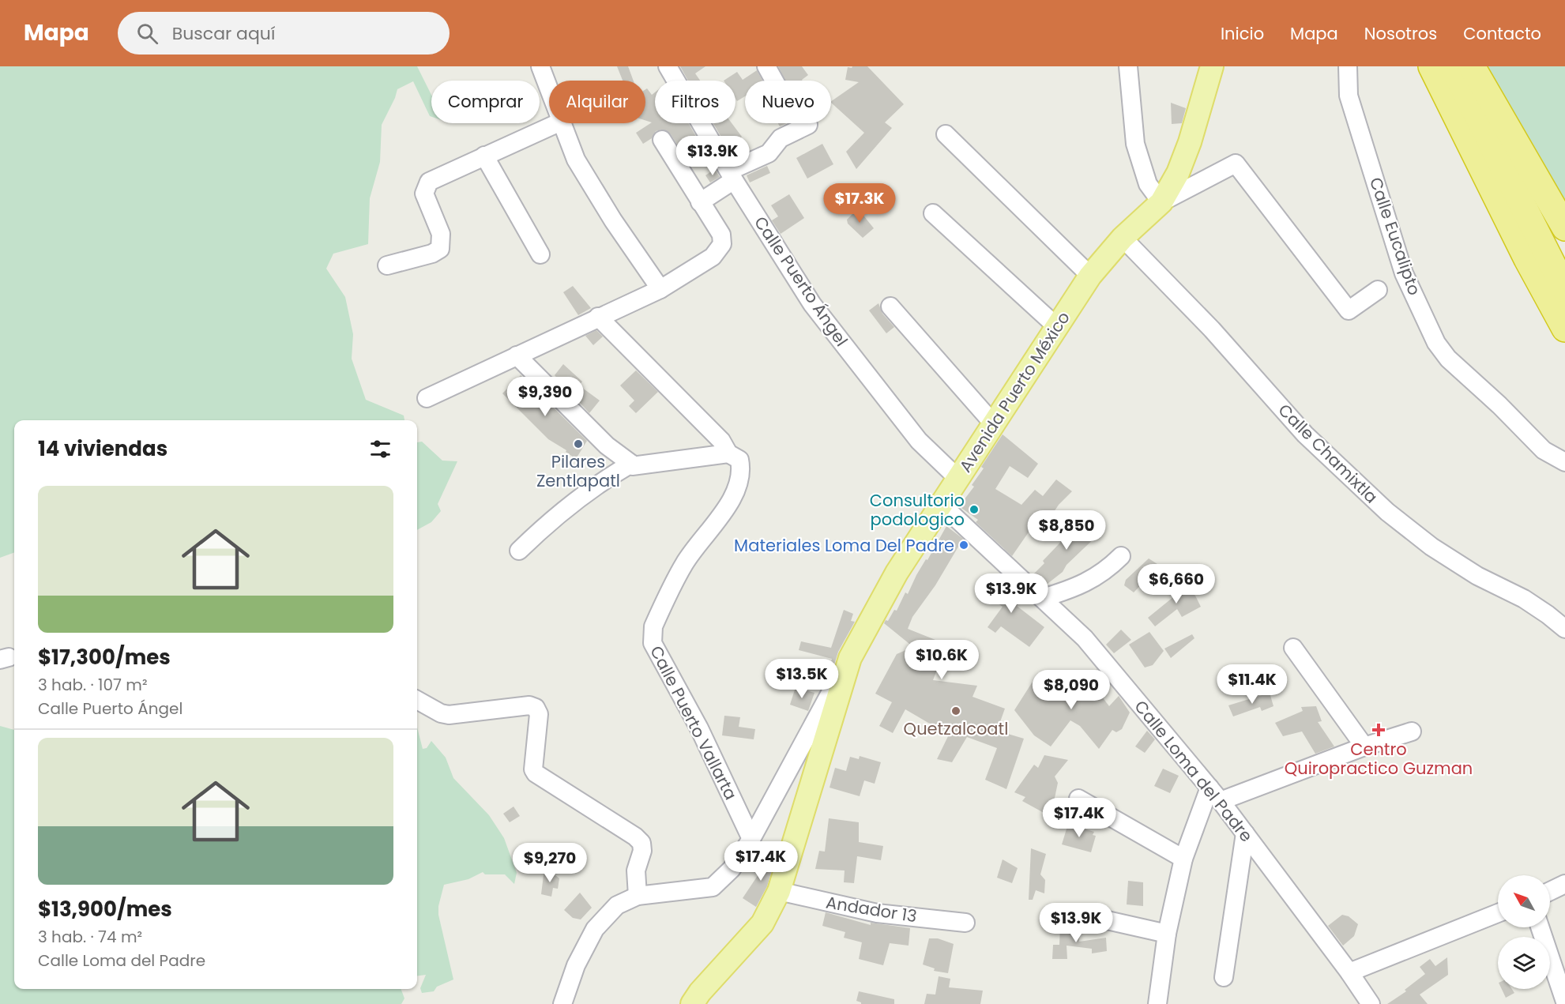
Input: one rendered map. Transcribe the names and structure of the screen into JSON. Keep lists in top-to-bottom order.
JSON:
{
  "streets": {
    "main road": ["Avenida Puerto México"],
    "street": [
      "Calle Eucalipto",
      "Calle Puerto Ángel",
      "Calle Chamixtla",
      "Calle Puerto Vallarta",
      "Calle Loma del Padre",
      "Andador 13"
    ]
  },
  "crossings": [
    ["Calle Puerto Ángel", "Avenida Puerto México"],
    ["Avenida Puerto México", "Calle Chamixtla"],
    ["Avenida Puerto México", "Calle Loma del Padre"],
    ["Avenida Puerto México", "Andador 13"]
  ],
  "places": {
    "other": [
      "Pilares Zentlapatl",
      "Consultorio podologico",
      "Materiales Loma Del Padre",
      "Quetzalcoatl"
    ],
    "health": ["Centro Quiropractico Guzman"]
  },
  "north": "top left",
  "page": {
    "header": "Mapa",
    "search": "Buscar aquí",
    "nav": [
      "Inicio",
      "Mapa",
      "Nosotros",
      "Contacto"
    ],
    "chip": [
      "Comprar",
      "Alquilar",
      "Filtros",
      "Nuevo"
    ],
    "price": [
      "$13.9K",
      "$17.3K",
      "$9,390",
      "$8,850",
      "$6,660",
      "$13.9K",
      "$10.6K",
      "$13.5K",
      "$11.4K",
      "$8,090",
      "$17.4K",
      "$17.4K",
      "$9,270",
      "$13.9K"
    ],
    "heading": "14 viviendas",
    "list": [
      {
        "name": "$17,300/mes",
        "note": "3 hab. · 107 m² · Calle Puerto Ángel"
      },
      {
        "name": "$13,900/mes",
        "note": "3 hab. · 74 m² · Calle Loma del Padre"
      }
    ]
  }
}
